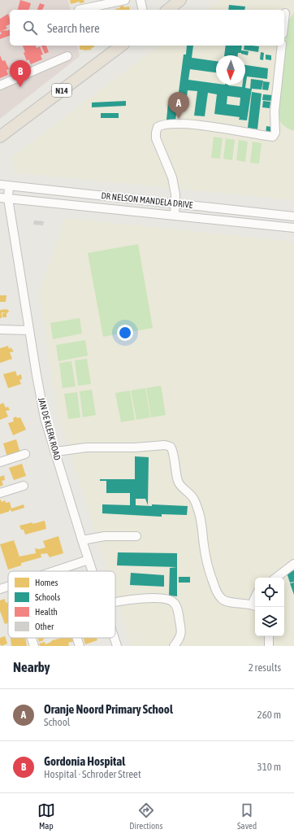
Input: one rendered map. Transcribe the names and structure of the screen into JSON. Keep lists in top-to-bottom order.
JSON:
{
  "streets": {
    "highway": ["N14"],
    "street": ["DR NELSON MANDELA DRIVE", "JAN DE KLERK ROAD"]
  },
  "crossings": [
    ["DR NELSON MANDELA DRIVE", "JAN DE KLERK ROAD"]
  ],
  "legend": [
    "Homes",
    "Schools",
    "Health",
    "Other"
  ],
  "north": "bottom",
  "page": {
    "search": "Search here",
    "pins": ["B", "A"],
    "heading": ["Nearby", "2 results"],
    "list": [
      {
        "mark": "A",
        "name": "Oranje Noord Primary School",
        "note": "School",
        "value": "260 m"
      },
      {
        "mark": "B",
        "name": "Gordonia Hospital",
        "note": "Hospital · Schroder Street",
        "value": "310 m"
      }
    ],
    "nav": ["Map", "Directions", "Saved"]
  }
}
